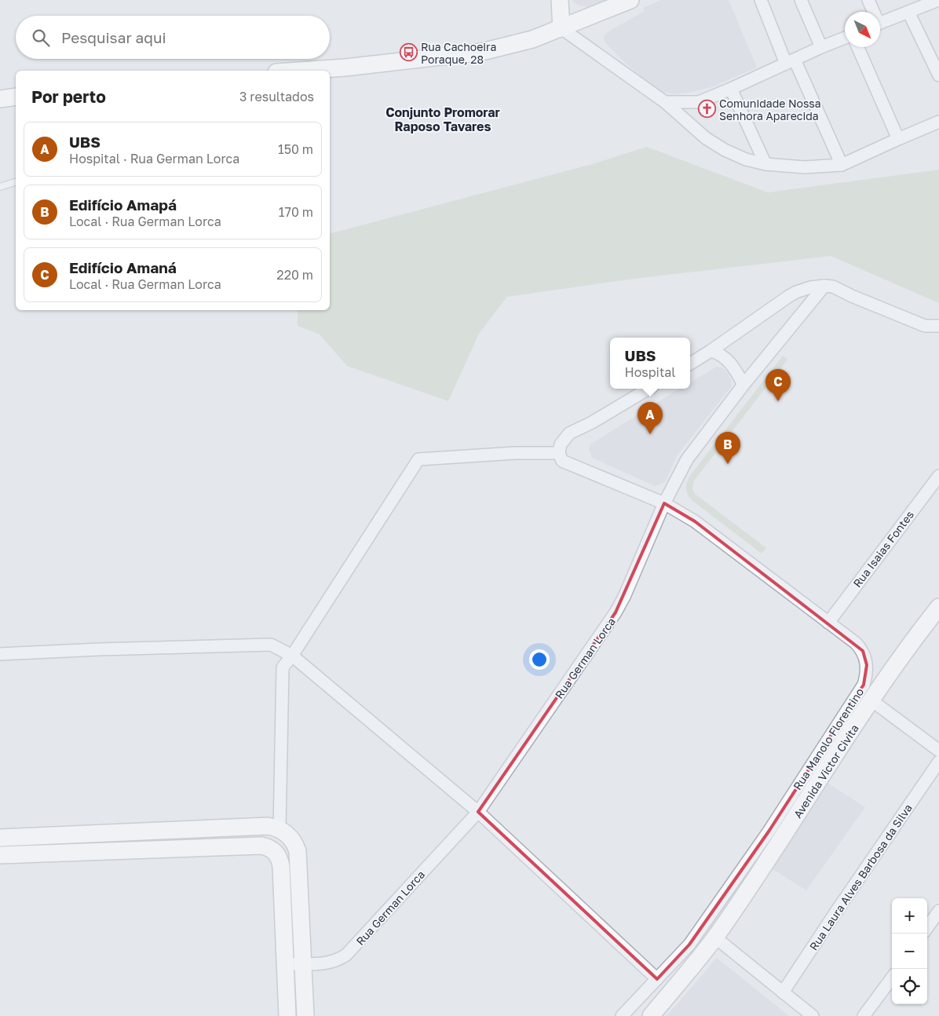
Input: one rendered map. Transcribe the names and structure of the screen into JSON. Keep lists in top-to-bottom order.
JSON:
{
  "streets": {
    "street": [
      "Rua Isaias Fontes",
      "Rua German Lorca",
      "Rua Manolo Florentino",
      "Avenida Victor Civita",
      "Rua Laura Alves Barbosa da Silva"
    ]
  },
  "crossings": [
    ["Rua Isaias Fontes", "Rua Manolo Florentino"],
    ["Rua German Lorca", "Rua Manolo Florentino"]
  ],
  "districts": ["Conjunto Promorar Raposo Tavares"],
  "places": {
    "bus stop": ["Rua Cachoeira Poraque, 28"],
    "church": ["Comunidade Nossa Senhora Aparecida"]
  },
  "north": "bottom right",
  "page": {
    "search": "Pesquisar aqui",
    "heading": ["Por perto", "3 resultados"],
    "list": [
      {
        "mark": "A",
        "name": "UBS",
        "note": "Hospital · Rua German Lorca",
        "value": "150 m"
      },
      {
        "mark": "B",
        "name": "Edifício Amapá",
        "note": "Local · Rua German Lorca",
        "value": "170 m"
      },
      {
        "mark": "C",
        "name": "Edifício Amaná",
        "note": "Local · Rua German Lorca",
        "value": "220 m"
      }
    ],
    "popup": ["UBS", "Hospital"],
    "pins": ["C", "A", "B"],
    "map_buttons": ["+", "−"]
  }
}
